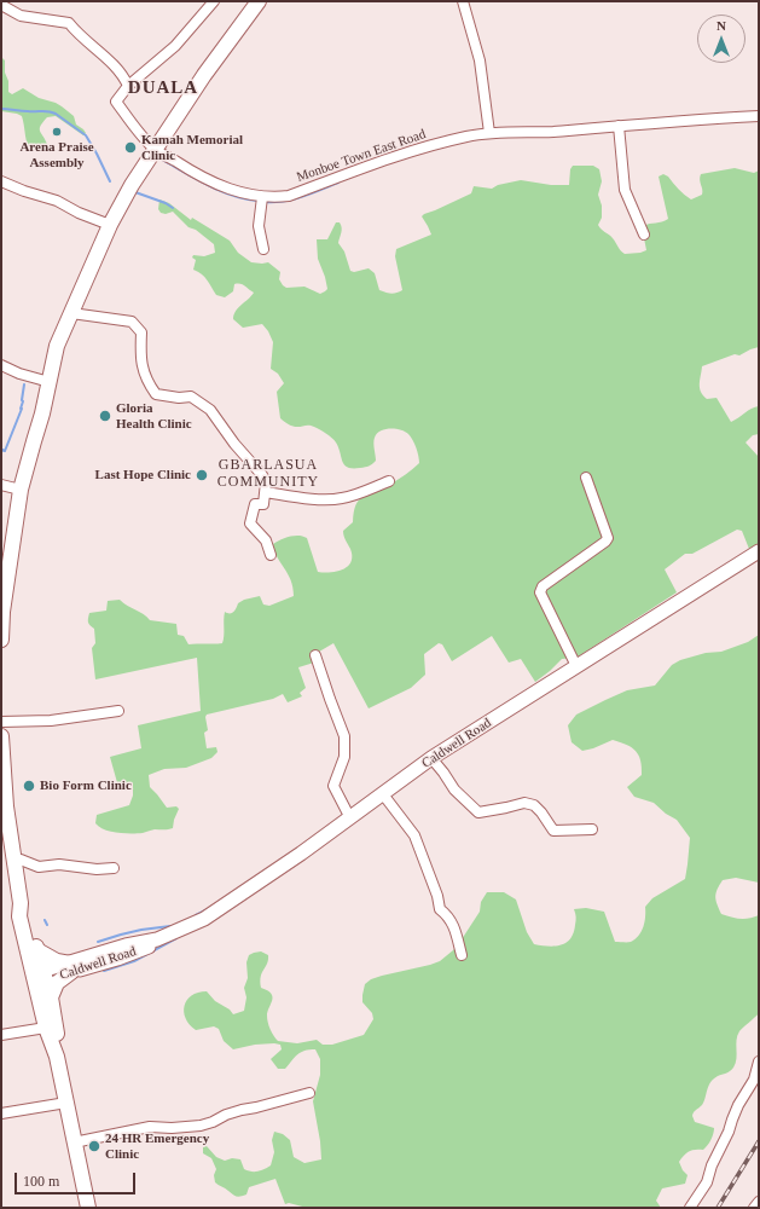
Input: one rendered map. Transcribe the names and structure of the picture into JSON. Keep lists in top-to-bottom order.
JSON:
{
  "streets": {
    "main road": ["Caldwell Road"],
    "street": ["Monboe Town East Road"]
  },
  "districts": ["DUALA", "GBARLASUA COMMUNITY"],
  "places": [
    "Arena Praise Assembly",
    "Kamah Memorial Clinic",
    "Gloria Health Clinic",
    "Last Hope Clinic",
    "Bio Form Clinic",
    "24 HR Emergency Clinic"
  ],
  "scale_bar": "100 m",
  "north": "top"
}
